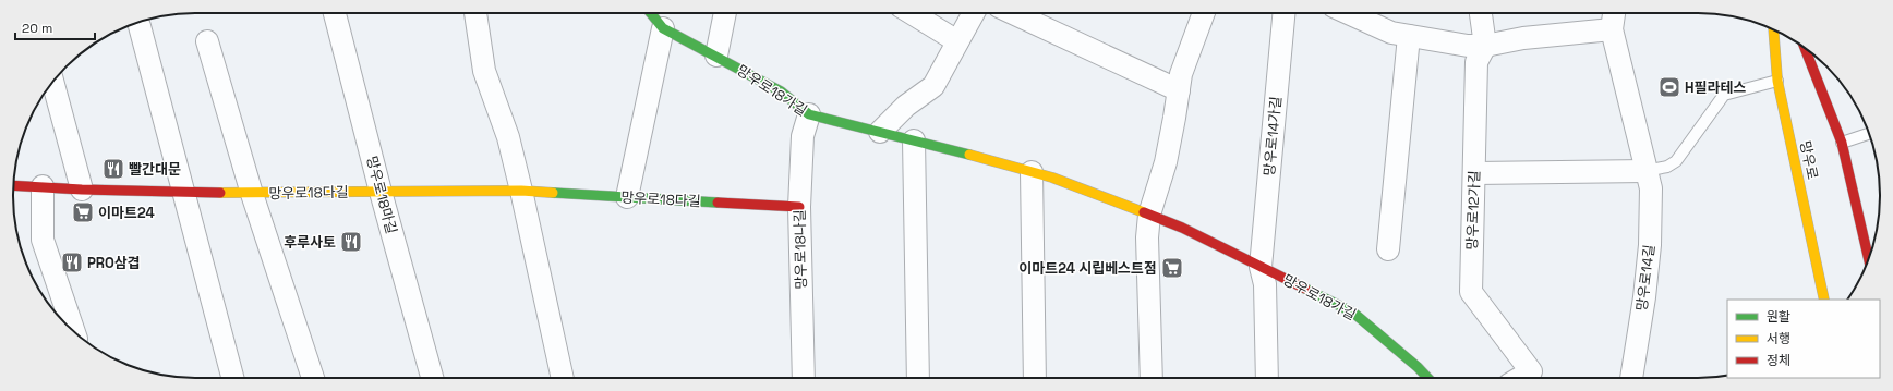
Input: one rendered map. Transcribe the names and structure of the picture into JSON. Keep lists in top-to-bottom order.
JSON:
{
  "streets": {
    "street": [
      "망우로18가길",
      "망우로14가길",
      "망우로",
      "망우로18다길",
      "망우로18마길",
      "망우로12가길",
      "망우로18나길",
      "망우로14길"
    ]
  },
  "crossings": [
    ["망우로18가길", "망우로14가길"],
    ["망우로18가길", "망우로18나길"],
    ["망우로18다길", "망우로18마길"],
    ["망우로18다길", "망우로18나길"]
  ],
  "places": {
    "sports": ["H필라테스"],
    "restaurant": ["빨간대문", "후루사토", "PRO삼겹"],
    "supermarket": ["이마트24", "이마트24 시립베스트점"]
  },
  "legend": ["원활", "서행", "정체"],
  "scale_bar": "20 m"
}
